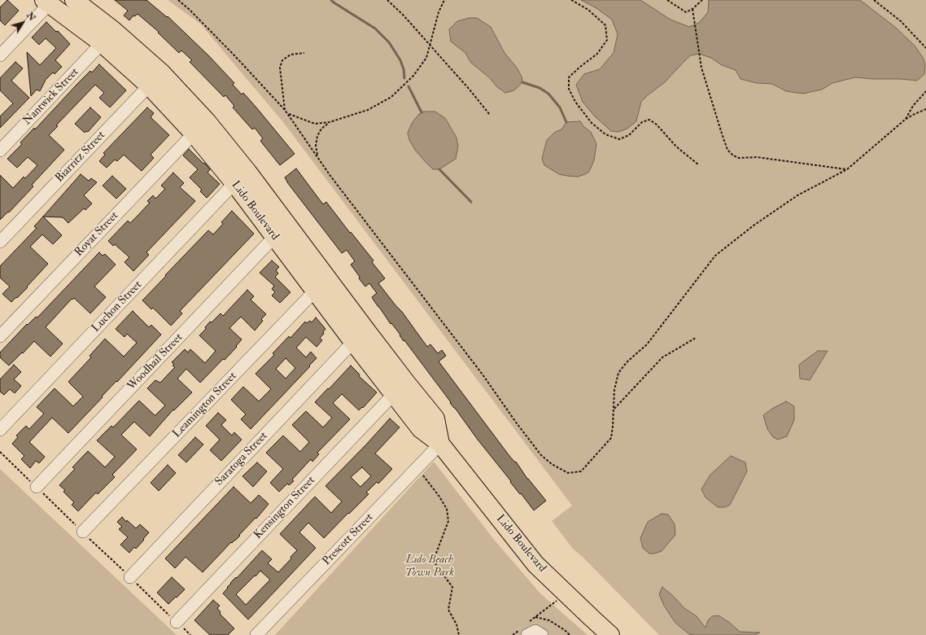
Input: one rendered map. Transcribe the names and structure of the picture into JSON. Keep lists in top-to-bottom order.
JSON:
{
  "streets": {
    "highway": ["Lido Boulevard"],
    "street": [
      "Nantwick Street",
      "Biarritz Street",
      "Royat Street",
      "Luchon Street",
      "Woodhail Street",
      "Leamington Street",
      "Saratoga Street",
      "Kensington Street",
      "Prescott Street"
    ]
  },
  "crossings": [
    ["Nantwick Street", "Lido Boulevard"],
    ["Biarritz Street", "Lido Boulevard"],
    ["Lido Boulevard", "Royat Street"],
    ["Lido Boulevard", "Luchon Street"],
    ["Lido Boulevard", "Woodhail Street"],
    ["Lido Boulevard", "Leamington Street"],
    ["Lido Boulevard", "Saratoga Street"],
    ["Lido Boulevard", "Kensington Street"],
    ["Lido Boulevard", "Prescott Street"]
  ],
  "parks": ["Lido Beach Town Park"],
  "north": "top right"
}
